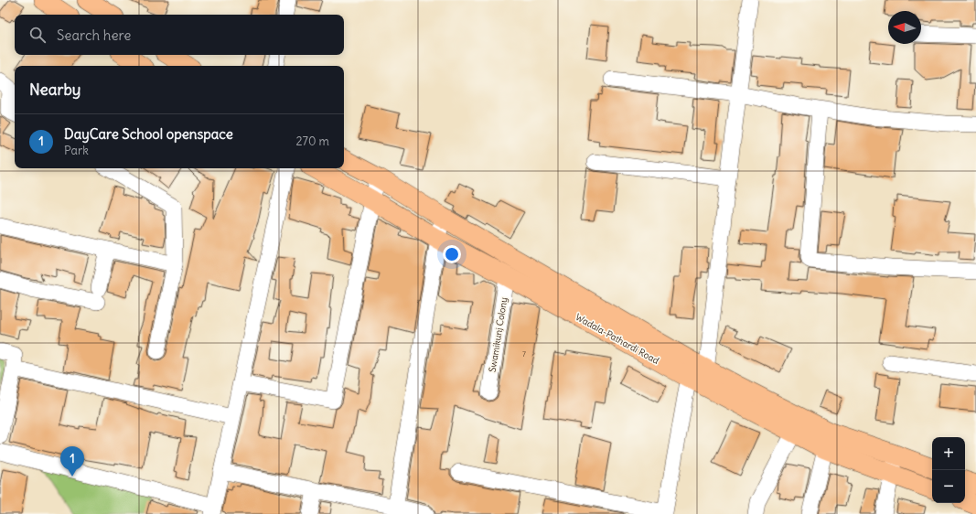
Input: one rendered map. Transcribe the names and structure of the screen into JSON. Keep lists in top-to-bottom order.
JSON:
{
  "streets": {
    "main road": ["Wadala-Pathardi Road"],
    "street": ["Swamikunj Colony"]
  },
  "crossings": [
    ["Swamikunj Colony", "Wadala-Pathardi Road"]
  ],
  "house_numbers": ["7"],
  "north": "left",
  "page": {
    "search": "Search here",
    "heading": "Nearby",
    "list": [
      {
        "mark": "1",
        "name": "DayCare School openspace",
        "note": "Park",
        "value": "270 m"
      }
    ],
    "map_buttons": ["+", "−"],
    "pins": "1"
  }
}
